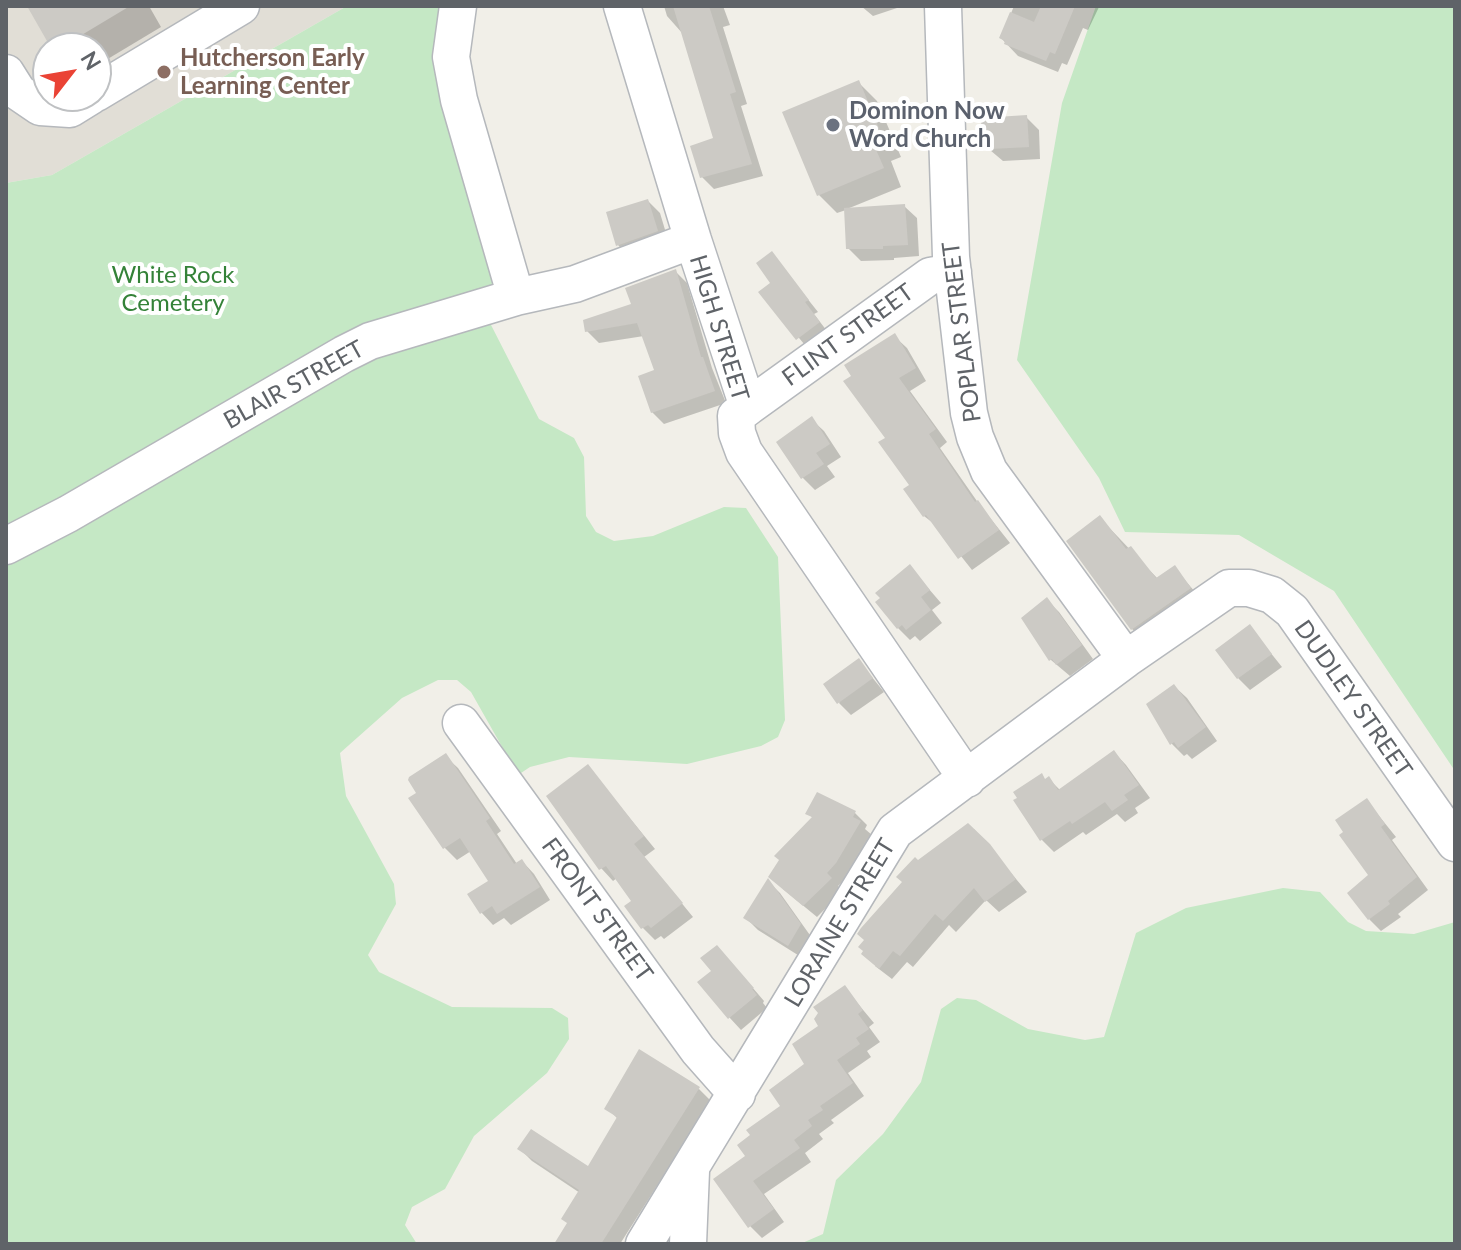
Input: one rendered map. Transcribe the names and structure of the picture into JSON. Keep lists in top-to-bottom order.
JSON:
{
  "streets": {
    "street": [
      "HIGH STREET",
      "POPLAR STREET",
      "FLINT STREET",
      "BLAIR STREET",
      "DUDLEY STREET",
      "FRONT STREET",
      "LORAINE STREET"
    ]
  },
  "crossings": [
    ["HIGH STREET", "FLINT STREET"],
    ["HIGH STREET", "BLAIR STREET"],
    ["HIGH STREET", "LORAINE STREET"],
    ["POPLAR STREET", "FLINT STREET"],
    ["POPLAR STREET", "LORAINE STREET"],
    ["DUDLEY STREET", "LORAINE STREET"],
    ["FRONT STREET", "LORAINE STREET"]
  ],
  "parks": ["White Rock Cemetery"],
  "places": ["Hutcherson Early Learning Center", "Dominon Now Word Church"],
  "north": "top right"
}
